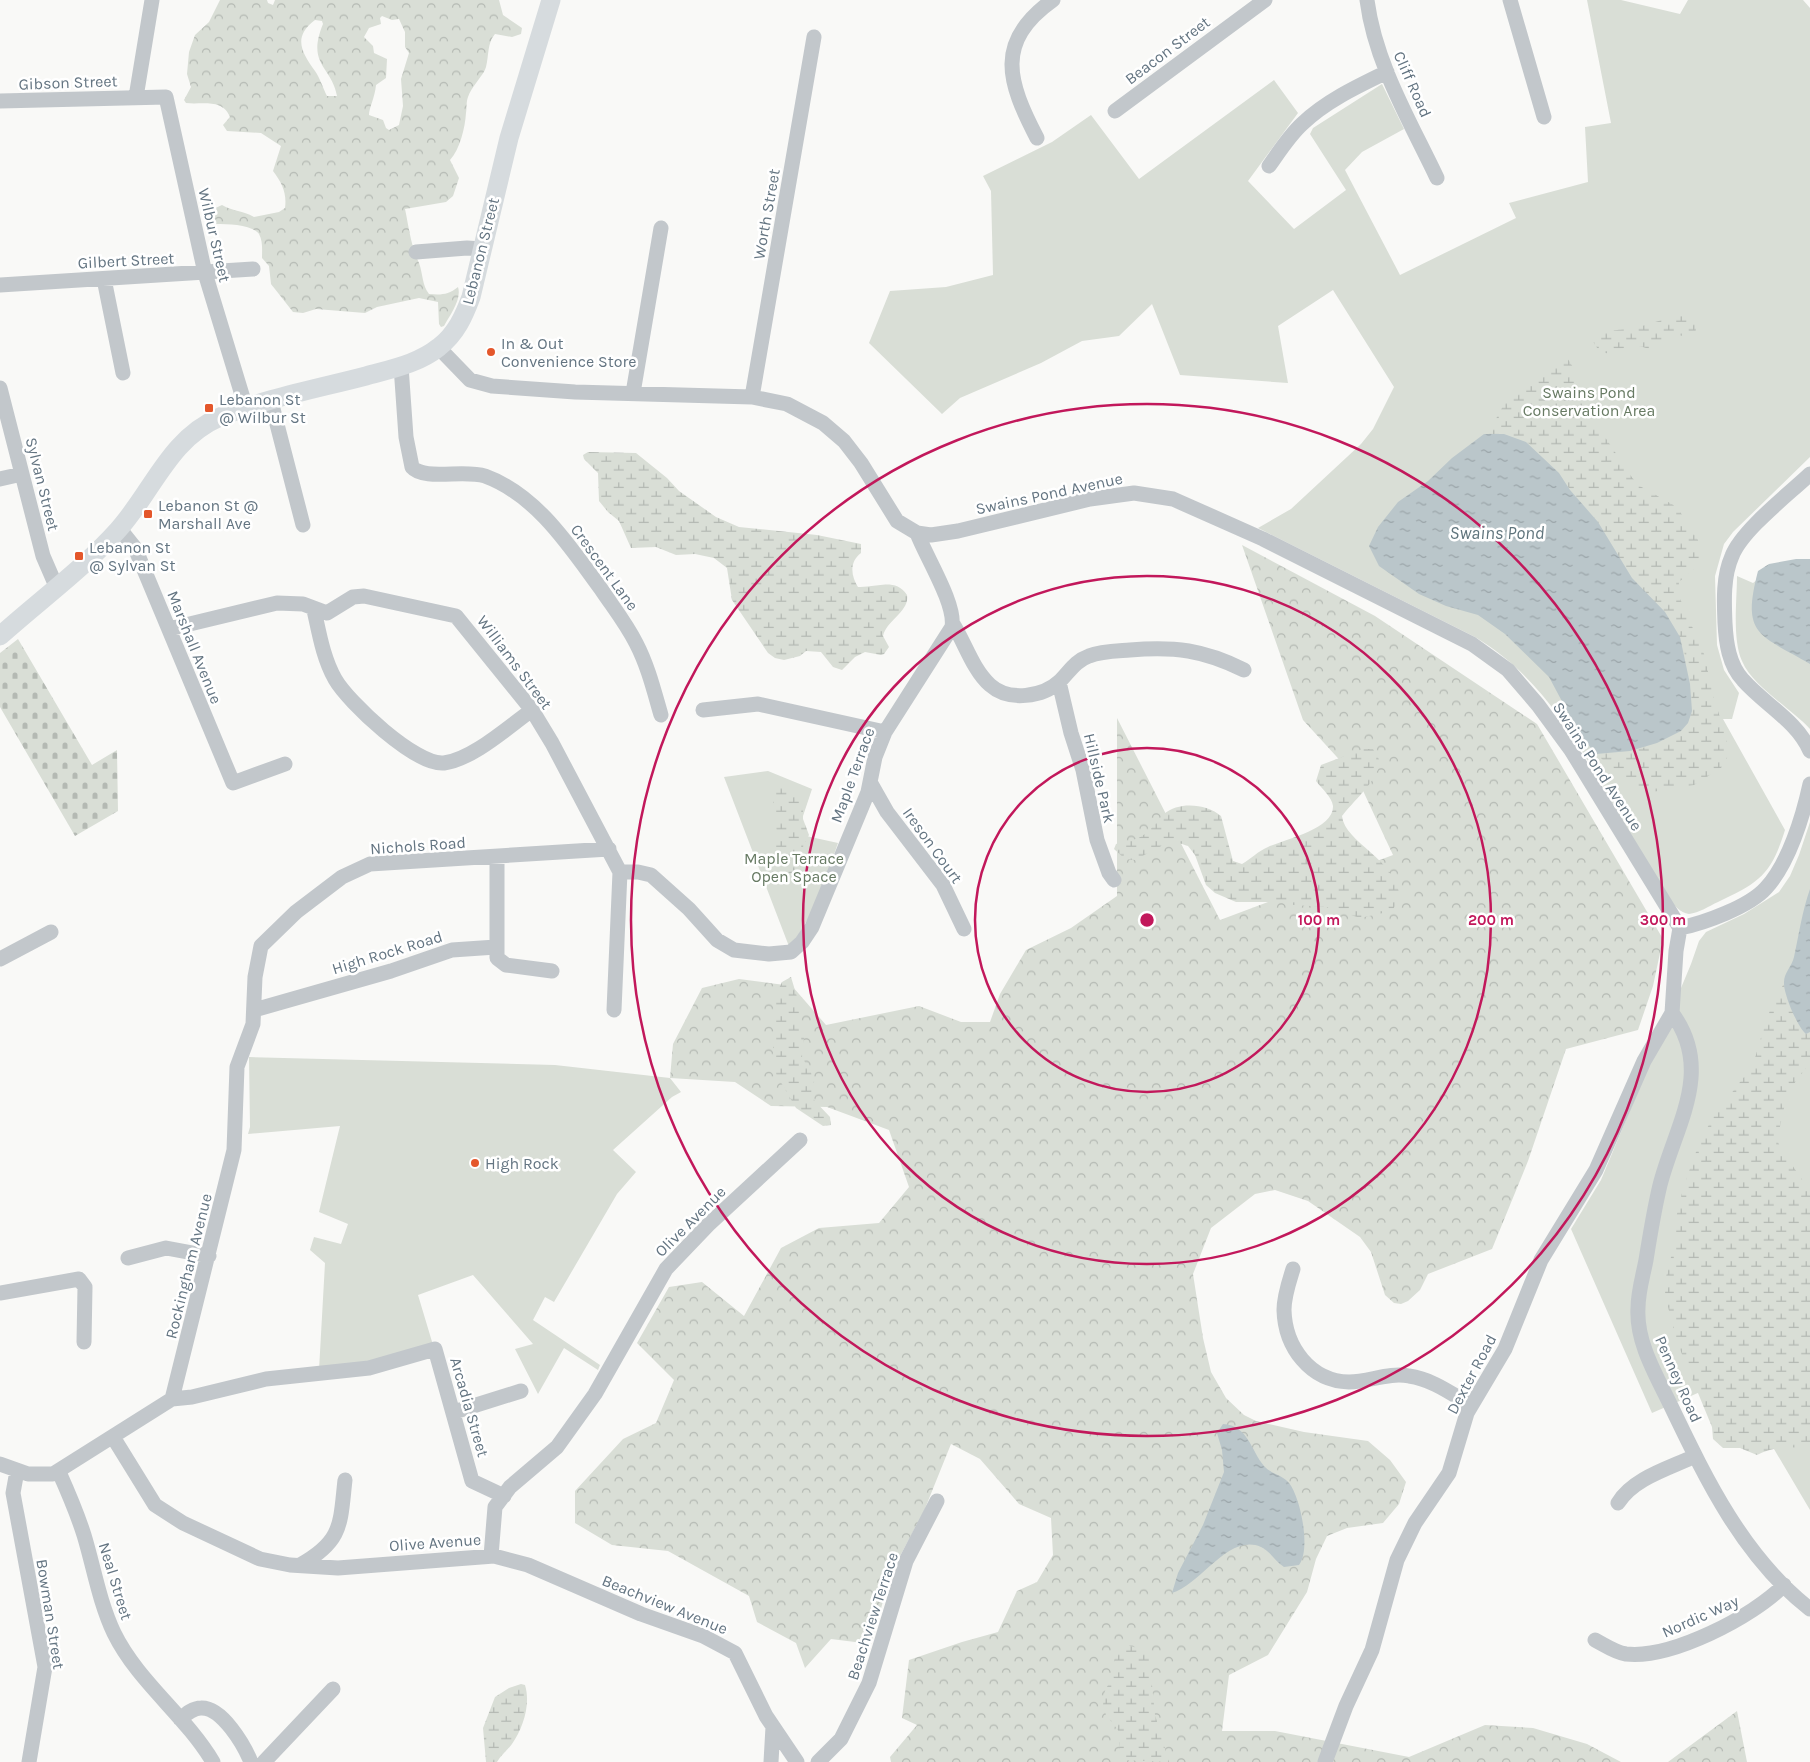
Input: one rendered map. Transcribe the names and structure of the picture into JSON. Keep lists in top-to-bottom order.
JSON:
{
  "streets": {
    "main road": ["Lebanon Street"],
    "street": [
      "Beacon Street",
      "Gibson Street",
      "Cliff Road",
      "Worth Street",
      "Wilbur Street",
      "Gilbert Street",
      "Sylvan Street",
      "Swains Pond Avenue",
      "Crescent Lane",
      "Marshall Avenue",
      "Williams Street",
      "Maple Terrace",
      "Hillside Park",
      "Nichols Road",
      "Ireson Court",
      "High Rock Road",
      "Olive Avenue",
      "Rockingham Avenue",
      "Dexter Road",
      "Penney Road",
      "Arcadia Street",
      "Neal Street",
      "Beachview Avenue",
      "Bowman Street",
      "Beachview Terrace",
      "Nordic Way"
    ]
  },
  "crossings": [
    ["Gibson Street", "Wilbur Street"],
    ["Wilbur Street", "Lebanon Street"],
    ["Wilbur Street", "Gilbert Street"],
    ["Lebanon Street", "Sylvan Street"],
    ["Lebanon Street", "Crescent Lane"],
    ["Lebanon Street", "Marshall Avenue"],
    ["Marshall Avenue", "Williams Street"],
    ["Williams Street", "Maple Terrace"],
    ["Williams Street", "Nichols Road"],
    ["Maple Terrace", "Ireson Court"],
    ["Nichols Road", "High Rock Road"],
    ["Nichols Road", "Rockingham Avenue"],
    ["High Rock Road", "Rockingham Avenue"],
    ["Olive Avenue", "Arcadia Street"],
    ["Olive Avenue", "Beachview Avenue"],
    ["Rockingham Avenue", "Arcadia Street"],
    ["Dexter Road", "Penney Road"],
    ["Penney Road", "Nordic Way"]
  ],
  "water": ["Swains Pond"],
  "parks": ["Swains Pond Conservation Area", "Maple Terrace Open Space"],
  "places": {
    "other": ["In & Out Convenience Store", "High Rock"],
    "transit": ["Lebanon St @ Wilbur St", "Lebanon St @ Marshall Ave", "Lebanon St @ Sylvan St"]
  },
  "rings": ["100 m", "200 m", "300 m"]
}
